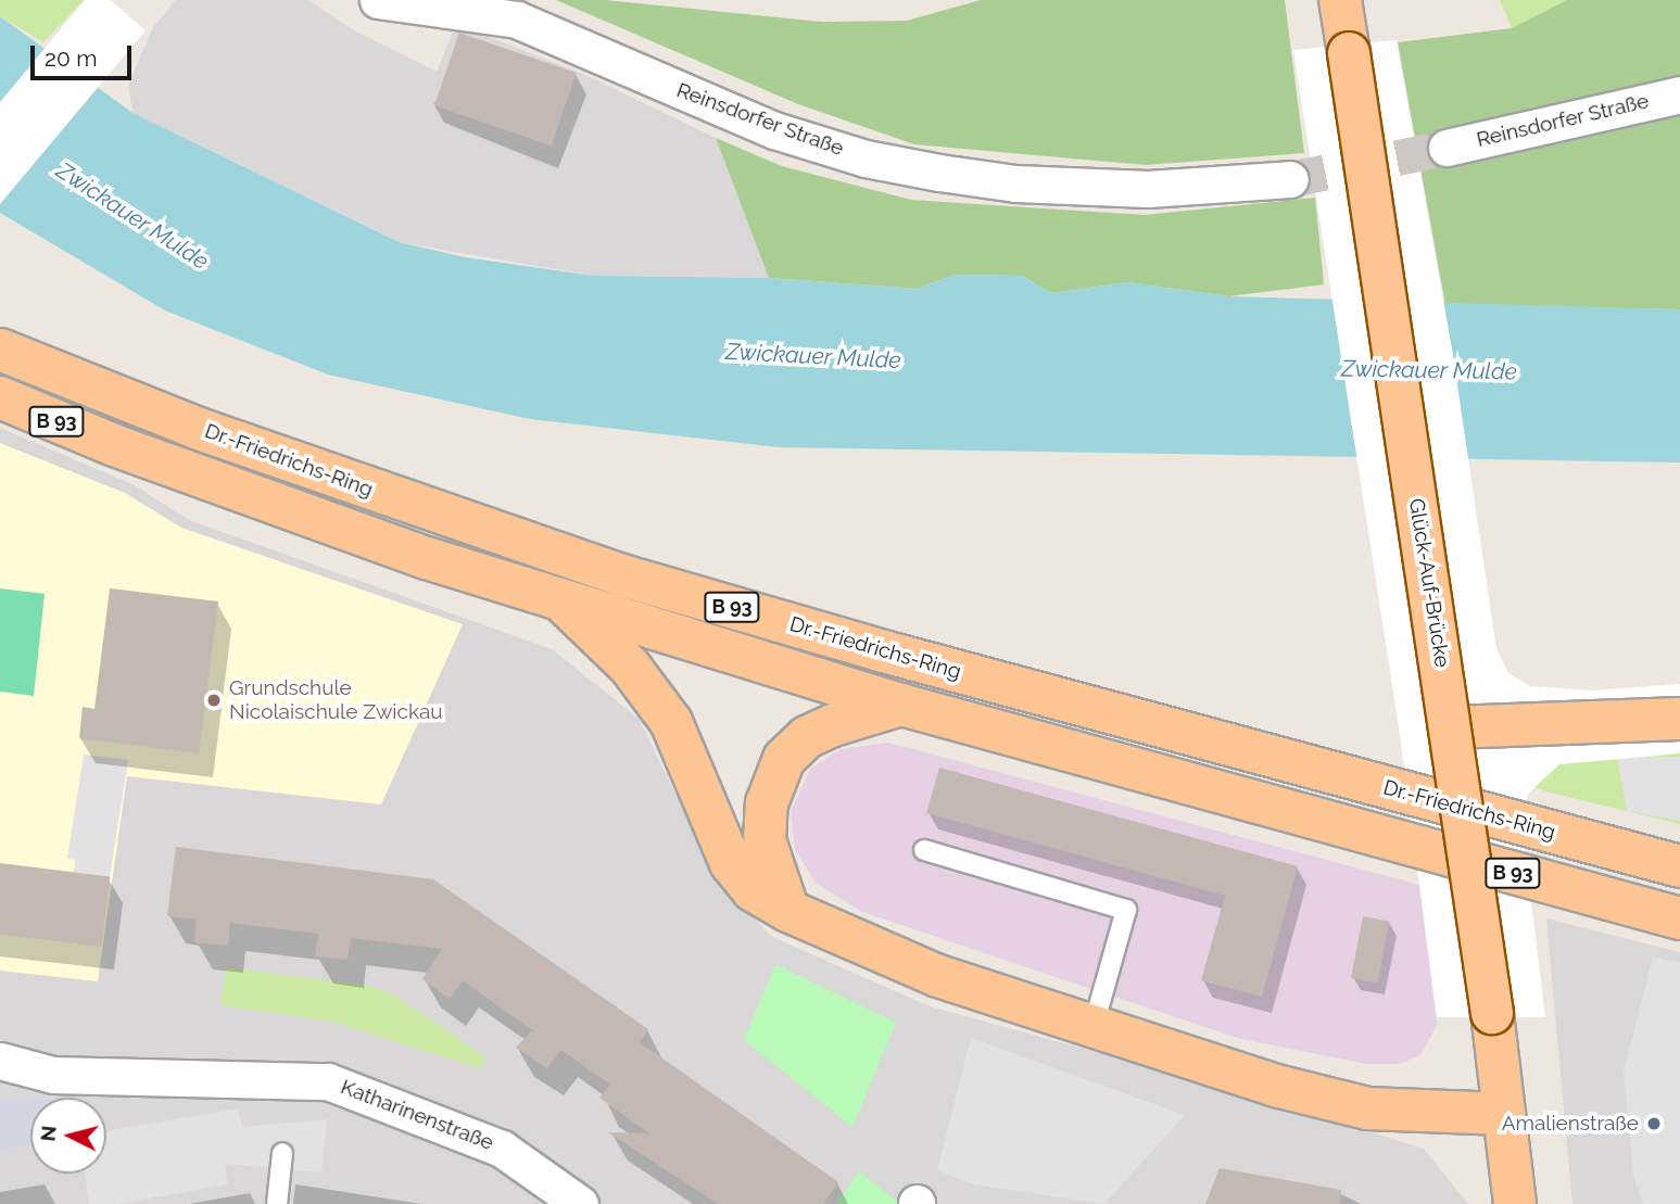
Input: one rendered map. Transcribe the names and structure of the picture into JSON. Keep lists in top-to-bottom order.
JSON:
{
  "streets": {
    "main road": ["B 93", "Dr.-Friedrichs-Ring", "Glück-Auf-Brücke"],
    "street": ["Reinsdorfer Straße", "Katharinenstraße"]
  },
  "water": ["Zwickauer Mulde"],
  "places": ["Grundschule Nicolaischule Zwickau", "Amalienstraße"],
  "scale_bar": "20 m",
  "north": "left"
}
